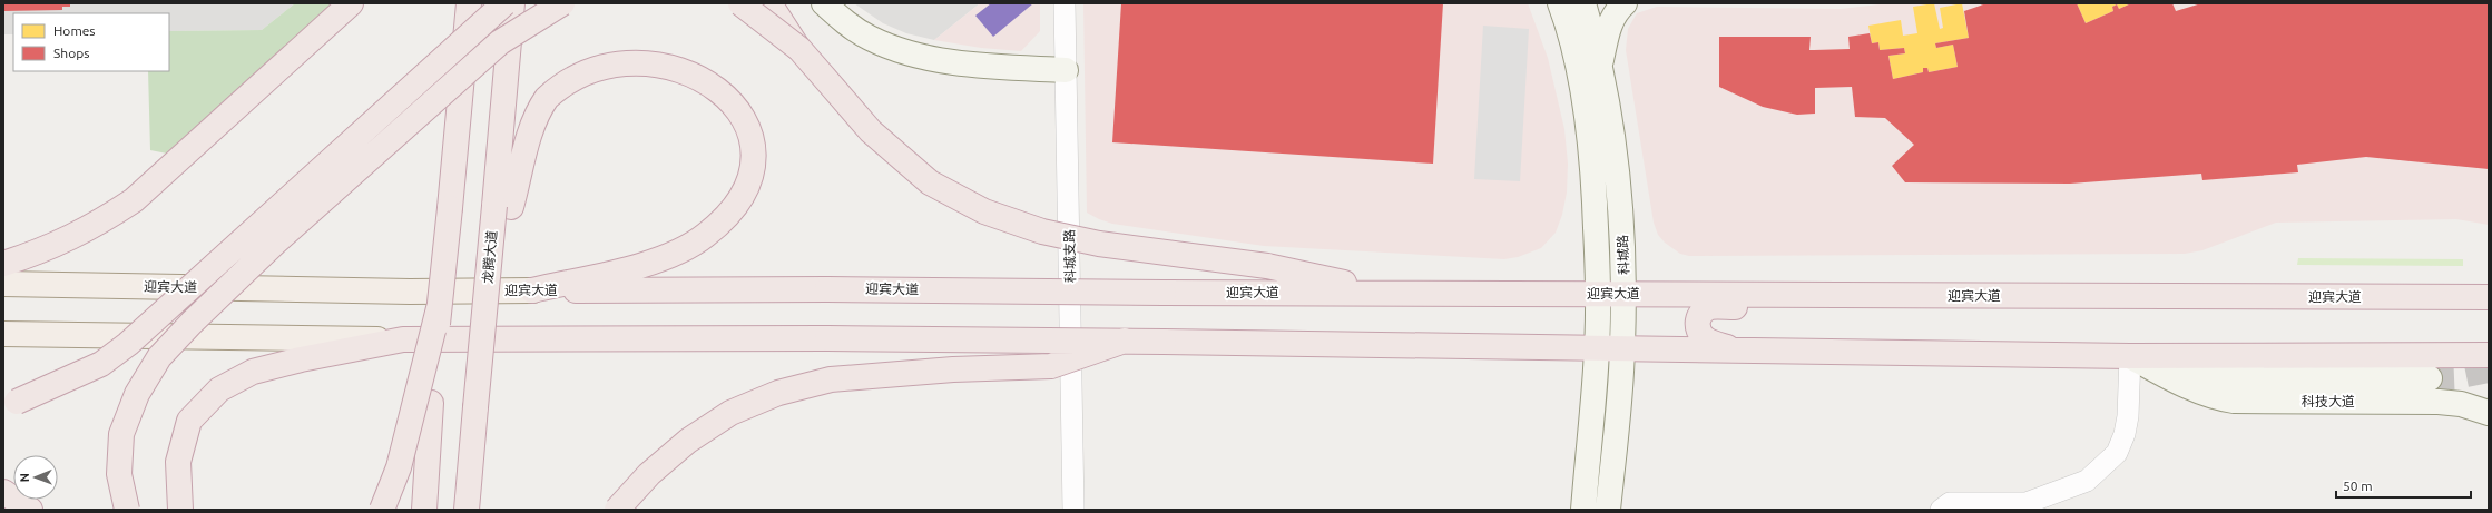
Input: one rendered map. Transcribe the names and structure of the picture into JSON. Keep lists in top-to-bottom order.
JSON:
{
  "streets": {
    "highway": ["龙腾大道", "迎宾大道"],
    "main road": ["科城路", "科技大道"],
    "street": ["科城支路"]
  },
  "crossings": [
    ["科城路", "迎宾大道"]
  ],
  "legend": ["Homes", "Shops"],
  "scale_bar": "50 m",
  "north": "left"
}
